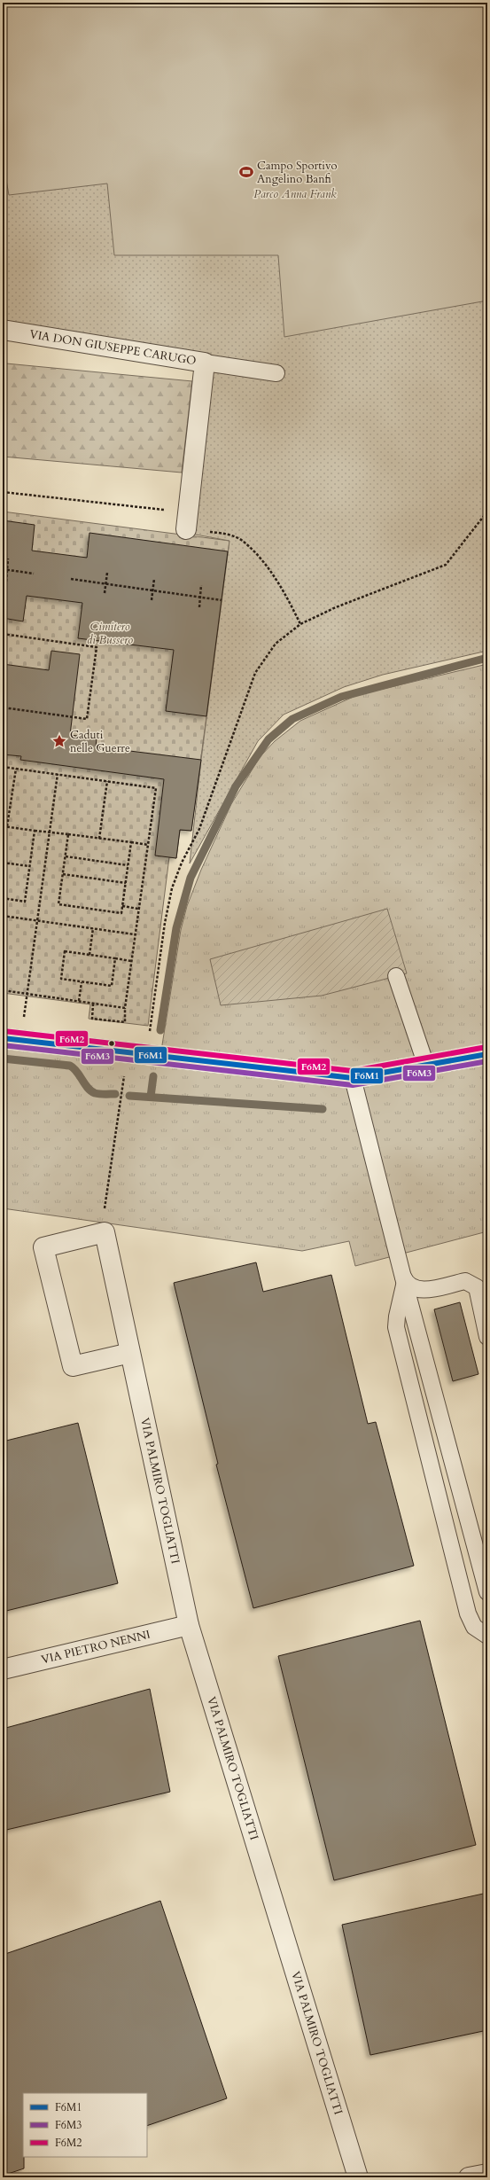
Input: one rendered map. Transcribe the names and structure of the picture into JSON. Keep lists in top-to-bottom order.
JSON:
{
  "streets": {
    "street": ["VIA DON GIUSEPPE CARUGO", "VIA PALMIRO TOGLIATTI", "VIA PIETRO NENNI"]
  },
  "crossings": [
    ["VIA PALMIRO TOGLIATTI", "VIA PIETRO NENNI"]
  ],
  "parks": ["Parco Anna Frank", "Cimitero di Bussero"],
  "places": {
    "sports": ["Campo Sportivo Angelino Banfi"],
    "place": ["Caduti nelle Guerre"]
  },
  "lines": ["transit line F6M2", "transit line F6M1", "transit line F6M3"],
  "legend": ["F6M1", "F6M3", "F6M2"]
}
